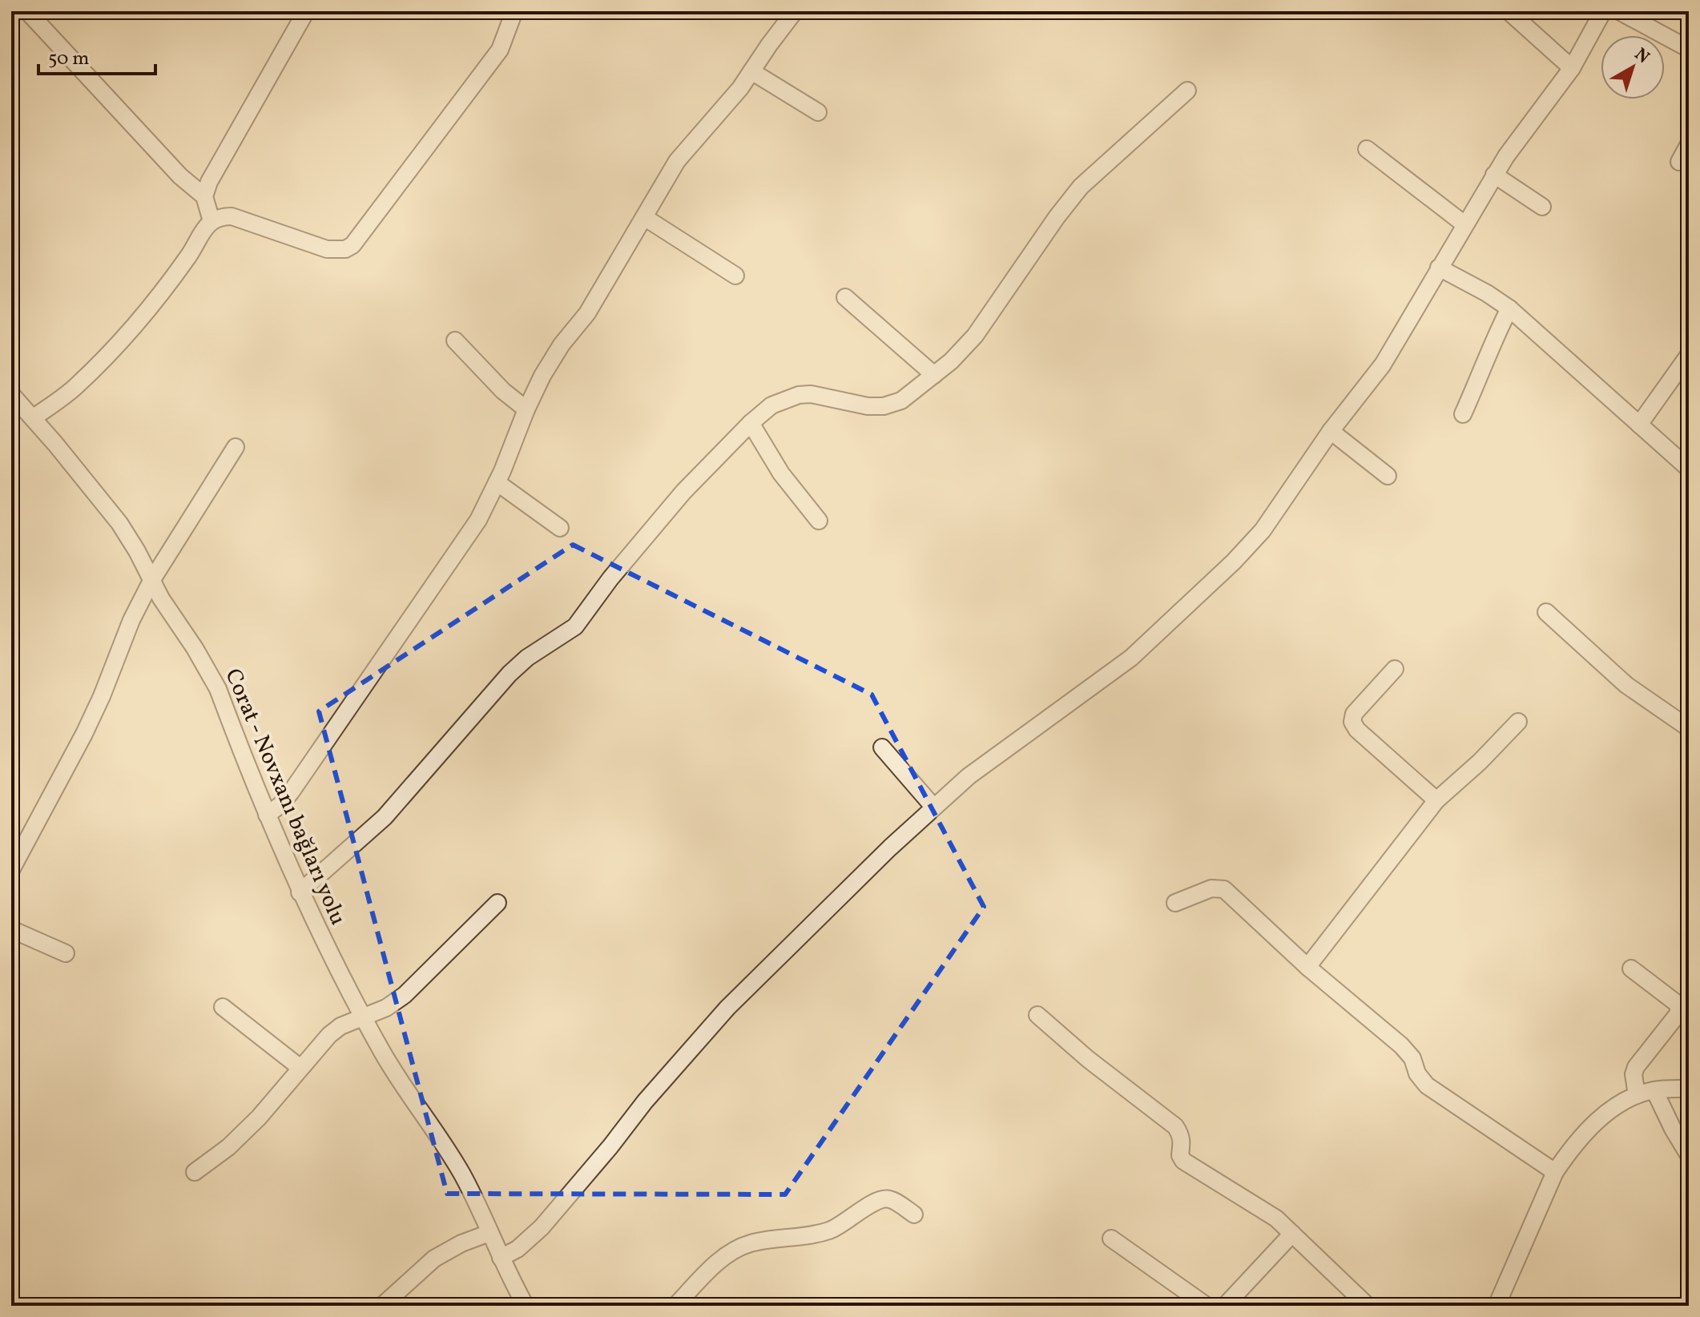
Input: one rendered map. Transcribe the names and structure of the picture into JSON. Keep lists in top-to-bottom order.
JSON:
{
  "streets": {
    "street": ["Corat - Novxanı bağları yolu"]
  },
  "scale_bar": "50 m",
  "north": "top right"
}
